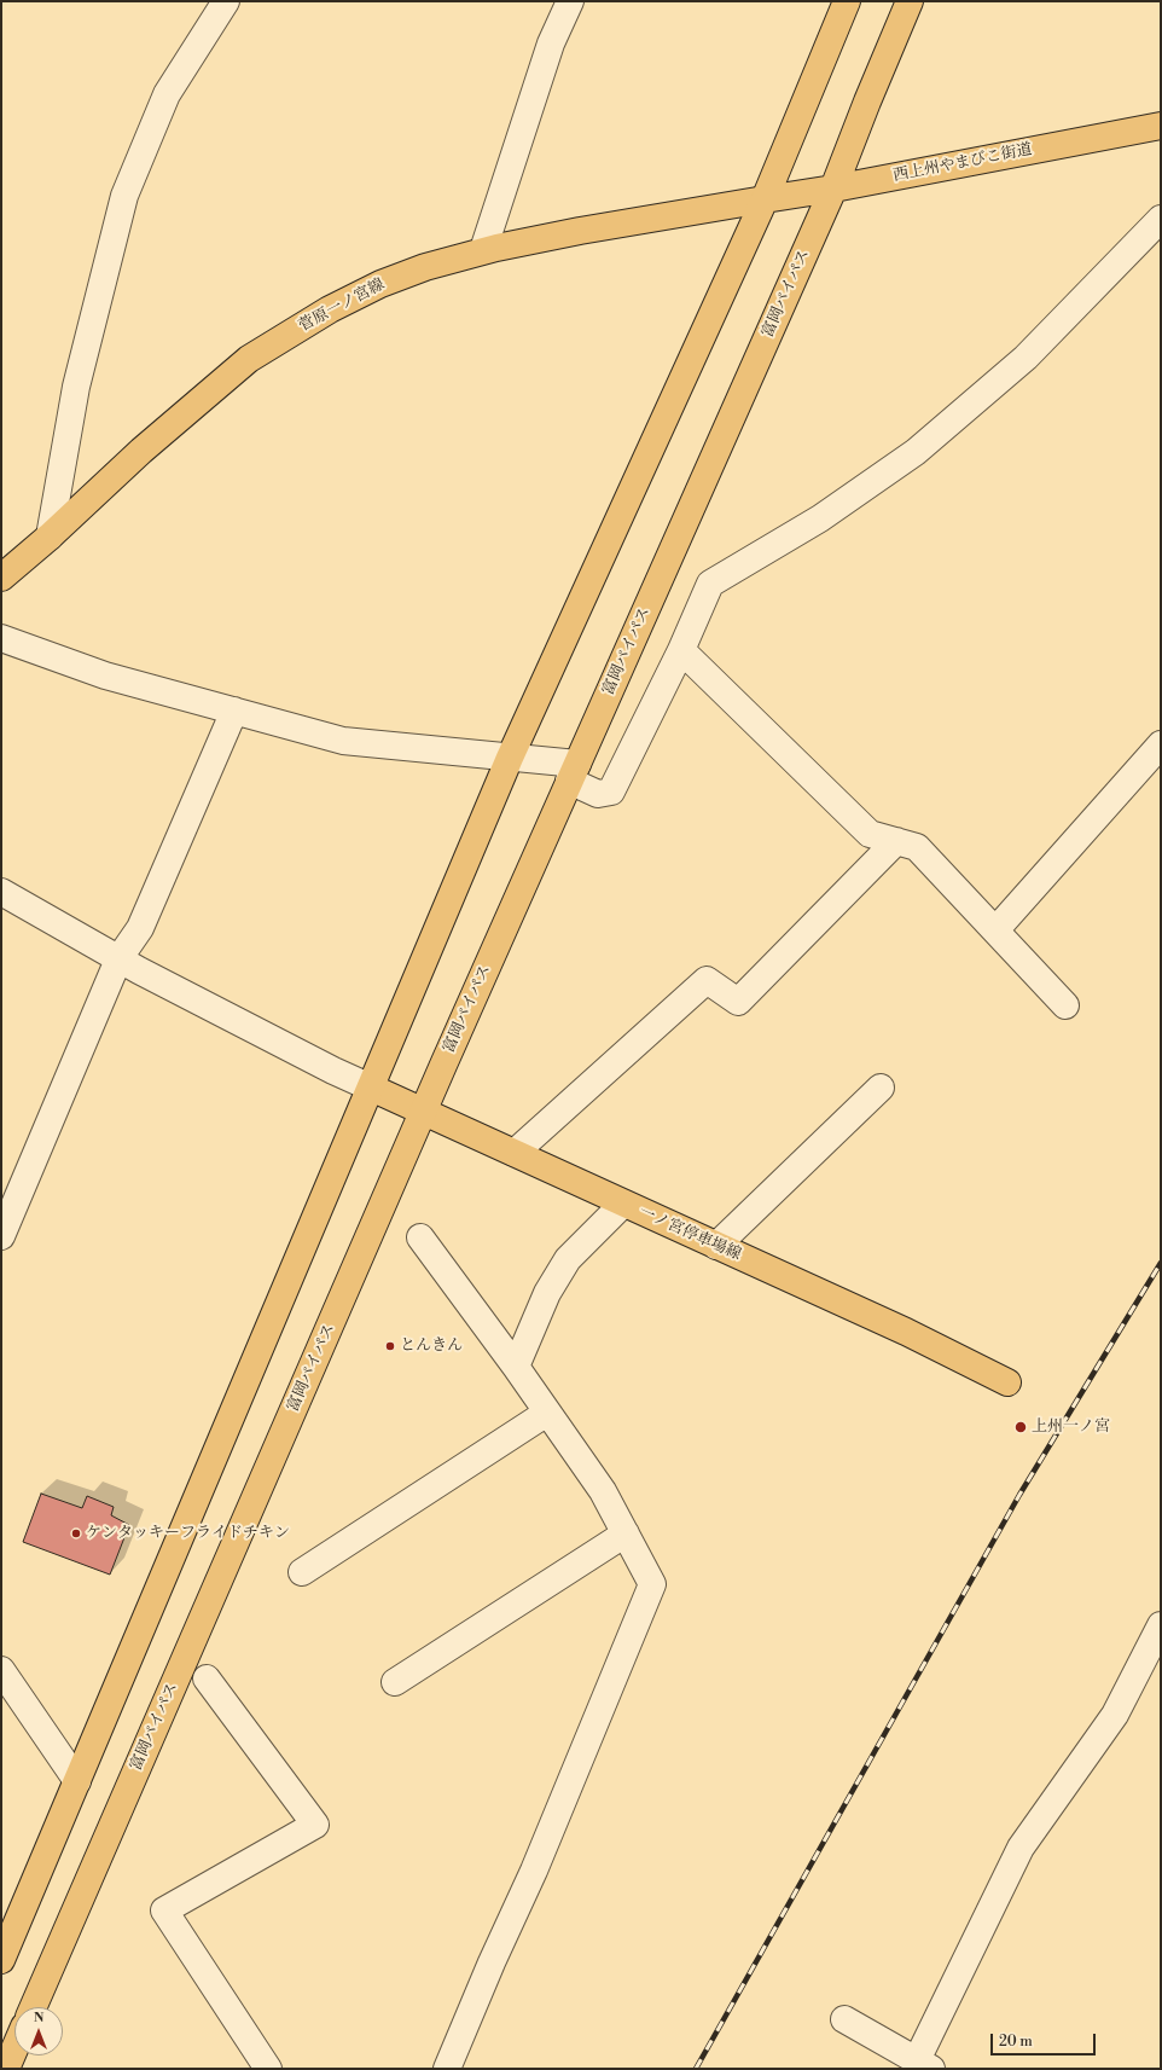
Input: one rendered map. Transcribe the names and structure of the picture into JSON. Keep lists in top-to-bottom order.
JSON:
{
  "streets": {
    "main road": [
      "西上州やまびこ街道",
      "富岡バイパス",
      "菅原一ノ宮線",
      "一ノ宮停車場線"
    ]
  },
  "crossings": [
    ["西上州やまびこ街道", "富岡バイパス"],
    ["西上州やまびこ街道", "菅原一ノ宮線"],
    ["富岡バイパス", "一ノ宮停車場線"]
  ],
  "places": ["とんきん", "上州一ノ宮", "ケンタッキーフライドチキン"],
  "scale_bar": "20 m",
  "north": "top"
}
